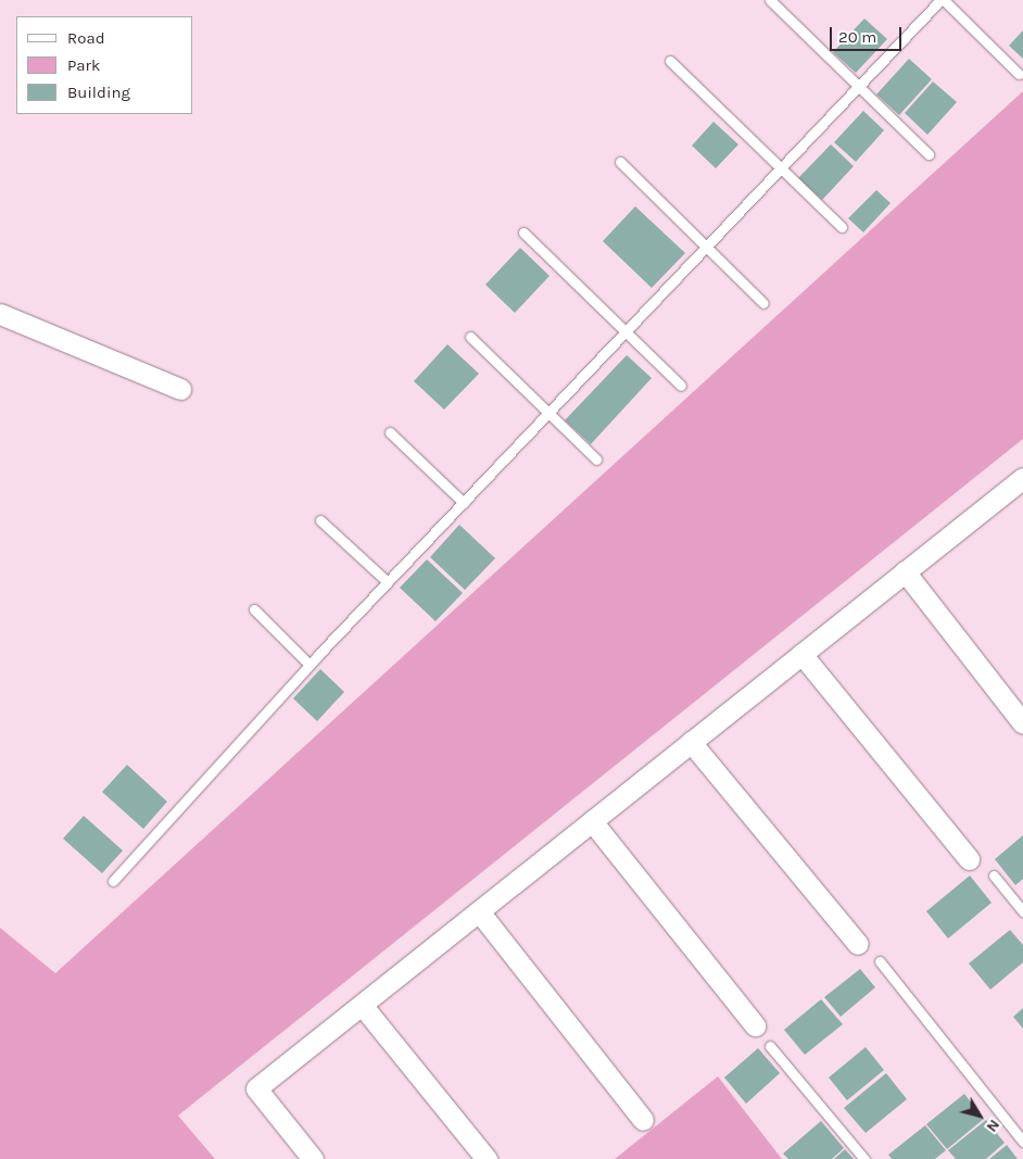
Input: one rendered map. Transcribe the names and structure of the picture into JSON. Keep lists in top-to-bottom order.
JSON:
{
  "legend": ["Road", "Park", "Building"],
  "scale_bar": "20 m",
  "north": "bottom right"
}
